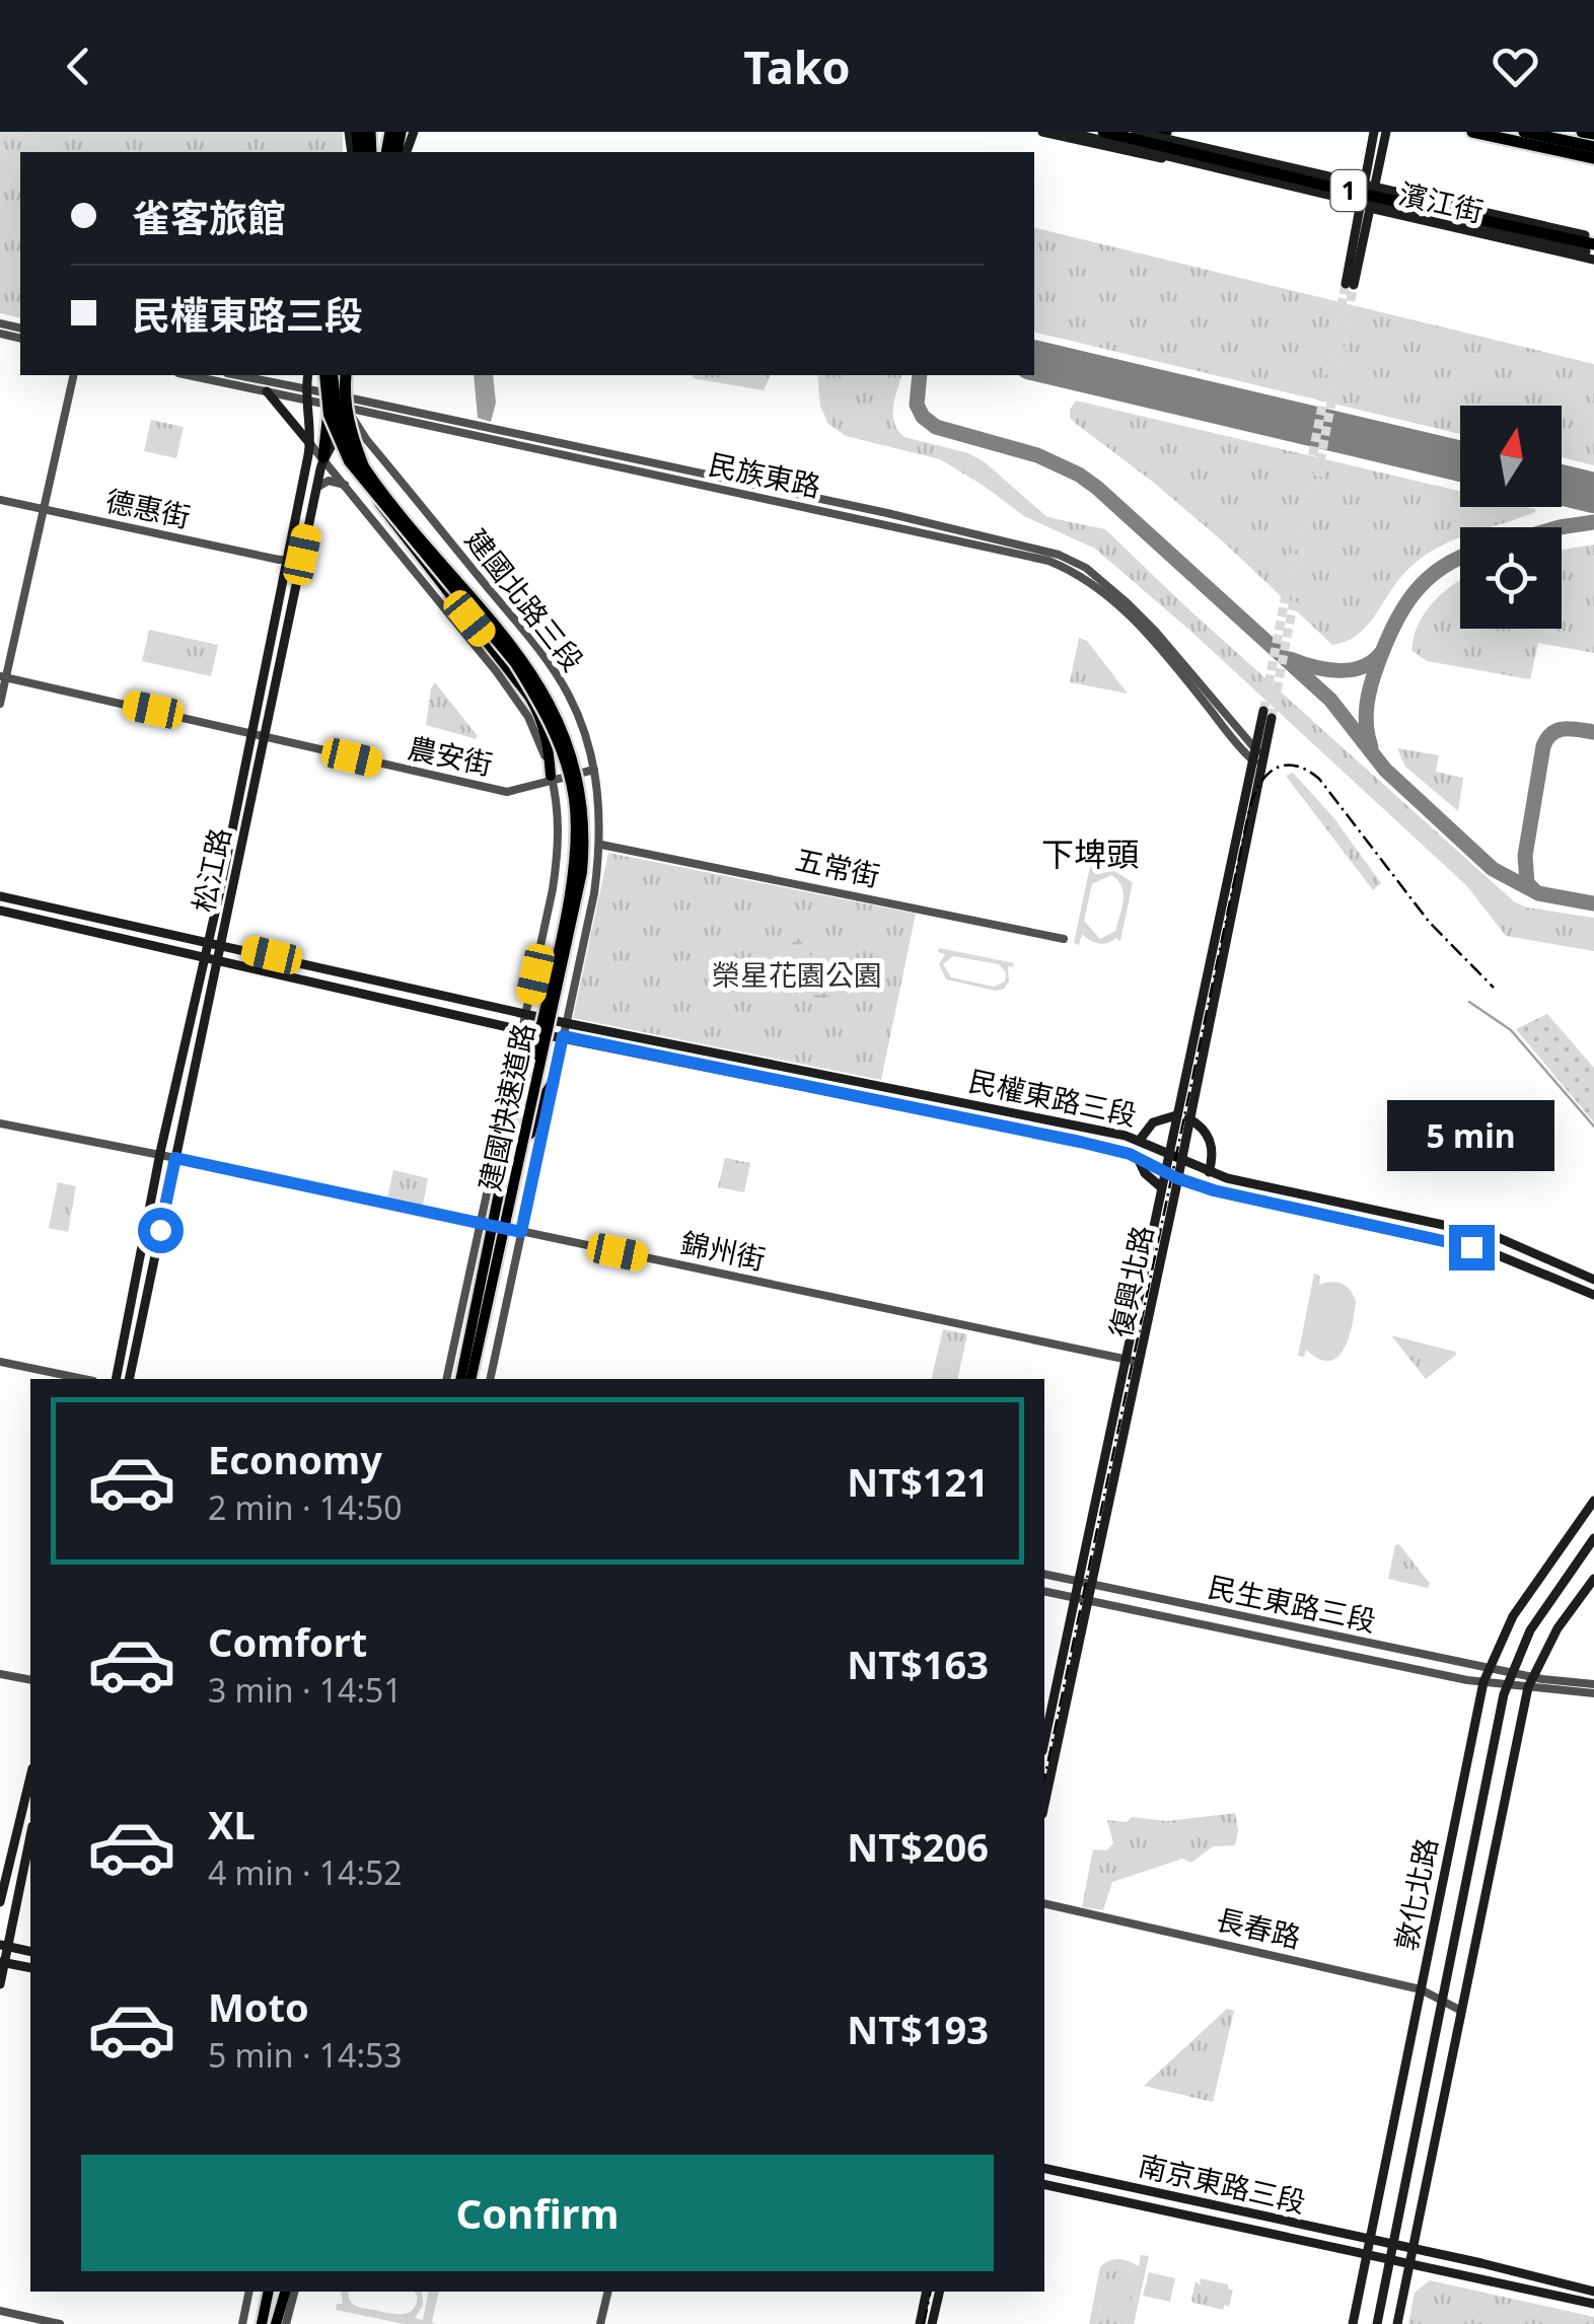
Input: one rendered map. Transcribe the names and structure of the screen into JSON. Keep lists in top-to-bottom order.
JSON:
{
  "streets": {
    "highway": ["1", "建國快速道路"],
    "main road": [
      "濱江街",
      "松江路",
      "民權東路三段",
      "復興北路",
      "敦化北路",
      "南京東路三段"
    ],
    "street": [
      "民族東路",
      "德惠街",
      "建國北路三段",
      "農安街",
      "五常街",
      "錦州街",
      "民生東路三段",
      "長春路"
    ]
  },
  "crossings": [
    ["1", "濱江街"],
    ["民族東路", "建國北路三段"],
    ["民族東路", "松江路"],
    ["民族東路", "復興北路"],
    ["德惠街", "松江路"],
    ["建國北路三段", "農安街"],
    ["建國北路三段", "五常街"],
    ["建國北路三段", "松江路"],
    ["建國北路三段", "民權東路三段"],
    ["建國北路三段", "錦州街"],
    ["農安街", "松江路"],
    ["松江路", "民權東路三段"],
    ["松江路", "錦州街"],
    ["民權東路三段", "復興北路"],
    ["錦州街", "復興北路"],
    ["復興北路", "民生東路三段"],
    ["民生東路三段", "敦化北路"],
    ["敦化北路", "長春路"],
    ["敦化北路", "南京東路三段"]
  ],
  "districts": ["下埤頭"],
  "parks": ["榮星花園公園"],
  "north": "top",
  "page": {
    "header": "Tako",
    "banner": ["雀客旅館", "民權東路三段"],
    "bubble": "5 min",
    "list": [
      {
        "name": "Economy",
        "note": "2 min · 14:50",
        "value": "NT$121"
      },
      {
        "name": "Comfort",
        "note": "3 min · 14:51",
        "value": "NT$163"
      },
      {
        "name": "XL",
        "note": "4 min · 14:52",
        "value": "NT$206"
      },
      {
        "name": "Moto",
        "note": "5 min · 14:53",
        "value": "NT$193"
      }
    ],
    "buttons": "Confirm"
  }
}
